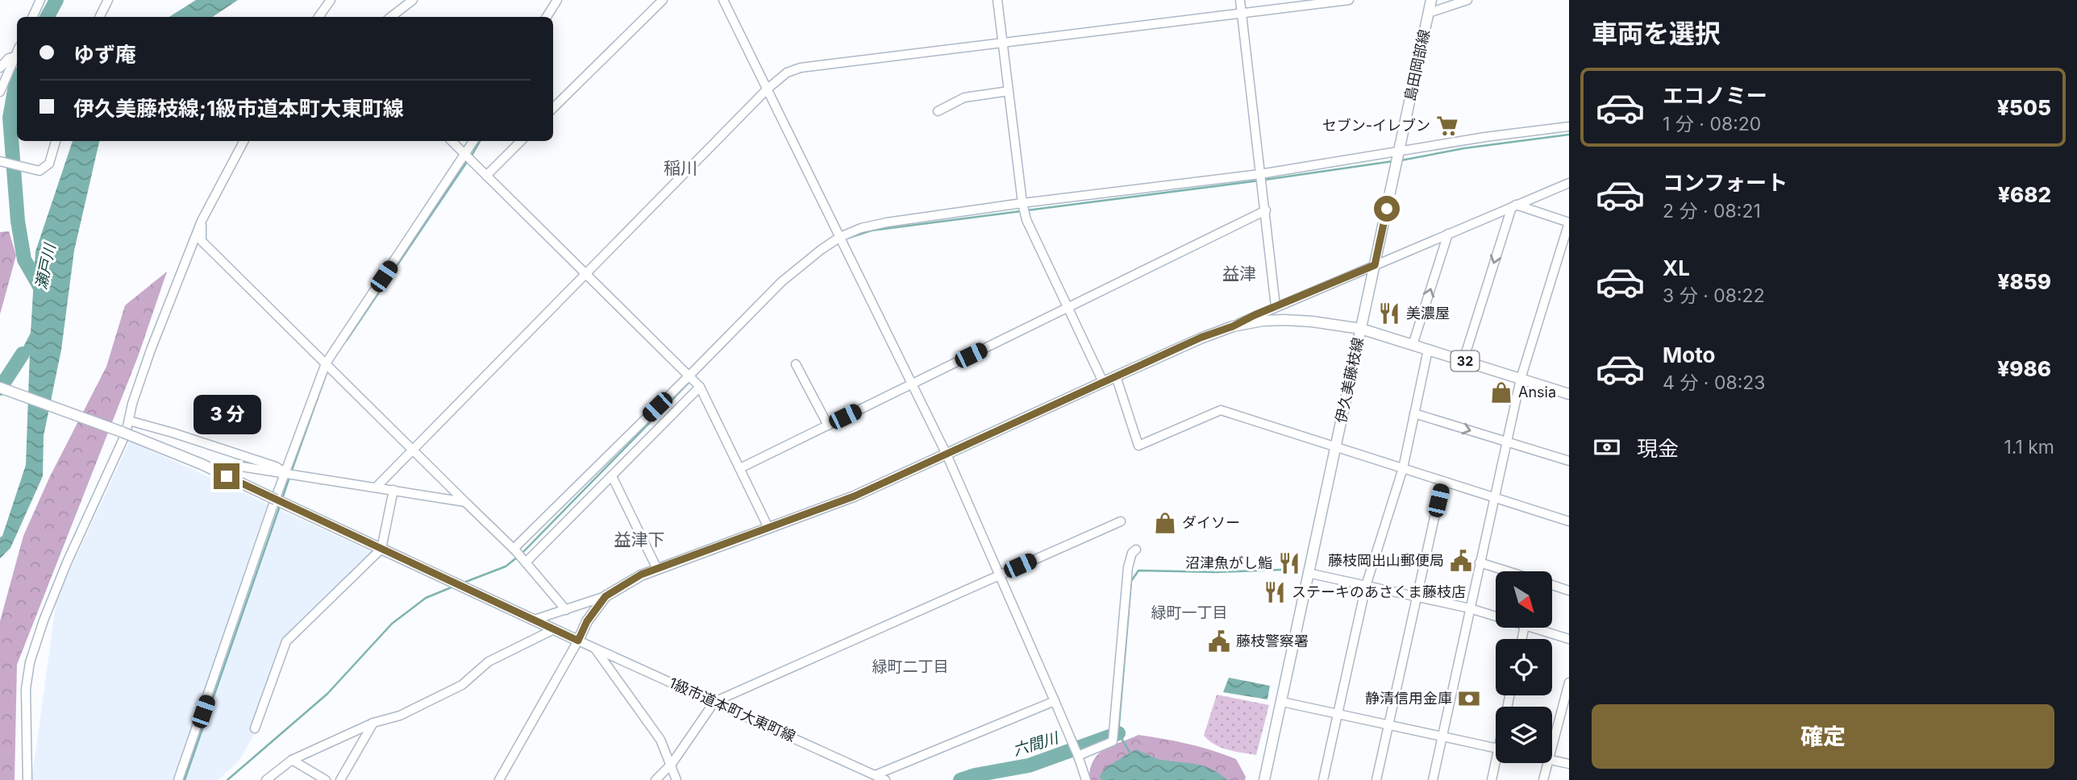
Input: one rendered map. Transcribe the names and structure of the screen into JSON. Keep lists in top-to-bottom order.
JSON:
{
  "streets": {
    "main road": ["島田岡部線", "32", "伊久美藤枝線"],
    "street": ["1級市道本町大東町線"]
  },
  "crossings": [
    ["島田岡部線", "32"],
    ["島田岡部線", "伊久美藤枝線"],
    ["32", "伊久美藤枝線"],
    ["伊久美藤枝線", "1級市道本町大東町線"]
  ],
  "districts": [
    "稲川",
    "益津",
    "益津下",
    "緑町一丁目",
    "緑町二丁目"
  ],
  "water": ["瀬戸川", "六間川"],
  "places": {
    "supermarket": ["セブン-イレブン"],
    "restaurant": ["美濃屋", "沼津魚がし鮨", "ステーキのあさくま藤枝店"],
    "shop": ["Ansia", "ダイソー"],
    "public building": ["藤枝岡出山郵便局", "藤枝警察署"],
    "bank": ["静清信用金庫"]
  },
  "north": "bottom right",
  "page": {
    "heading": "車両を選択",
    "banner": ["ゆず庵", "伊久美藤枝線;1級市道本町大東町線"],
    "list": [
      {
        "name": "エコノミー",
        "note": "1 分 · 08:20",
        "value": "¥505"
      },
      {
        "name": "コンフォート",
        "note": "2 分 · 08:21",
        "value": "¥682"
      },
      {
        "name": "XL",
        "note": "3 分 · 08:22",
        "value": "¥859"
      },
      {
        "name": "Moto",
        "note": "4 分 · 08:23",
        "value": "¥986"
      }
    ],
    "bubble": "3 分",
    "pay": ["現金", "1.1 km"],
    "buttons": "確定"
  }
}
